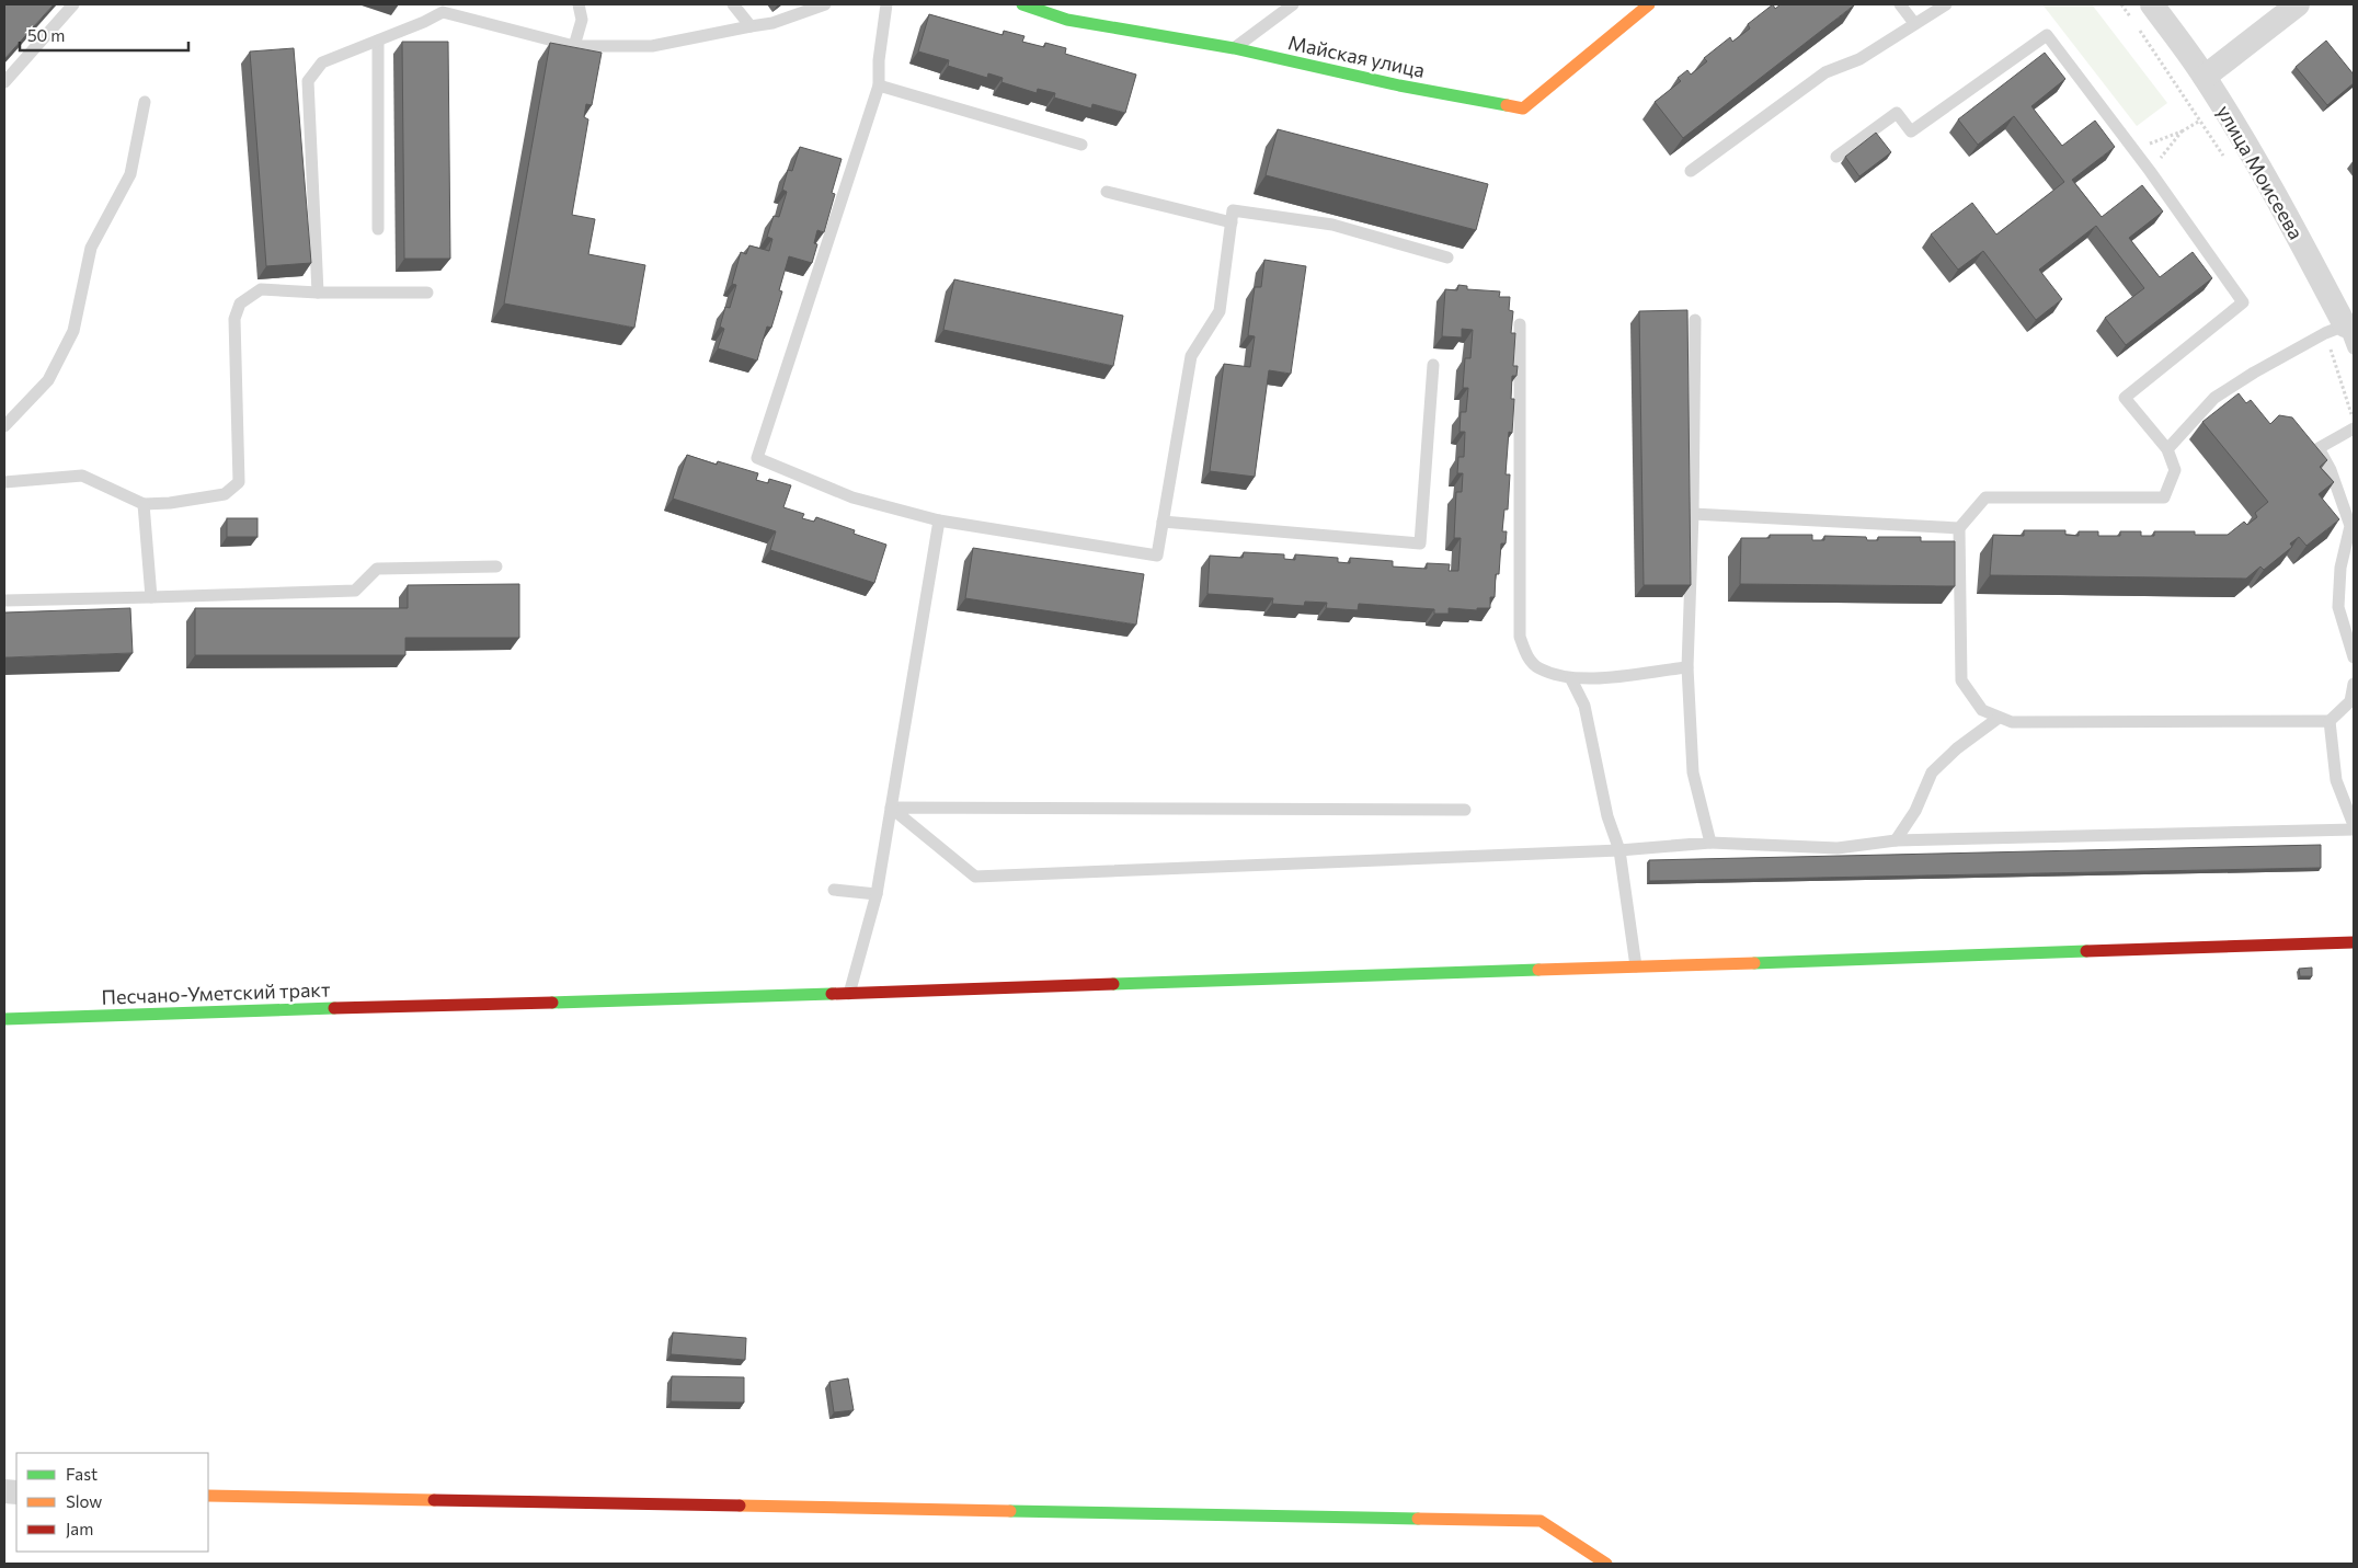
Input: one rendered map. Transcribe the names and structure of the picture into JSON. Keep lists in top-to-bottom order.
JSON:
{
  "streets": {
    "main road": ["Майская улица", "Песчано-Уметский тракт"],
    "street": ["улица Моисеева"]
  },
  "legend": ["Fast", "Slow", "Jam"],
  "scale_bar": "50 m"
}
